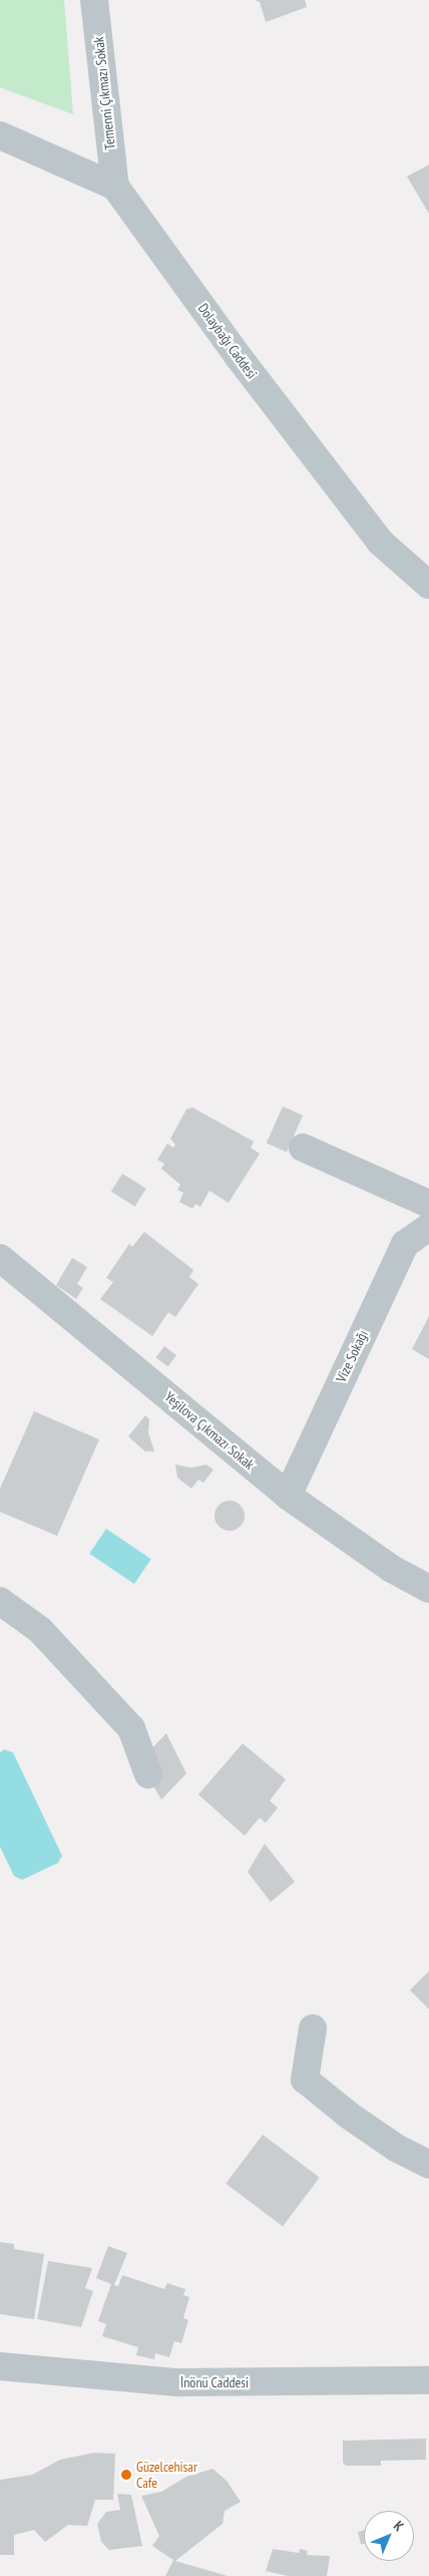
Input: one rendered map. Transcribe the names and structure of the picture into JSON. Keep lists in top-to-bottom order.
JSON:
{
  "streets": {
    "street": [
      "Temenni Çıkmazı Sokak",
      "Dolaybağı Caddesi",
      "Vize Sokağı",
      "Yeşilova Çıkmazı Sokak",
      "İnönü Caddesi"
    ]
  },
  "crossings": [
    ["Temenni Çıkmazı Sokak", "Dolaybağı Caddesi"],
    ["Vize Sokağı", "Yeşilova Çıkmazı Sokak"]
  ],
  "places": ["Güzelcehisar Cafe"],
  "north": "top right"
}
